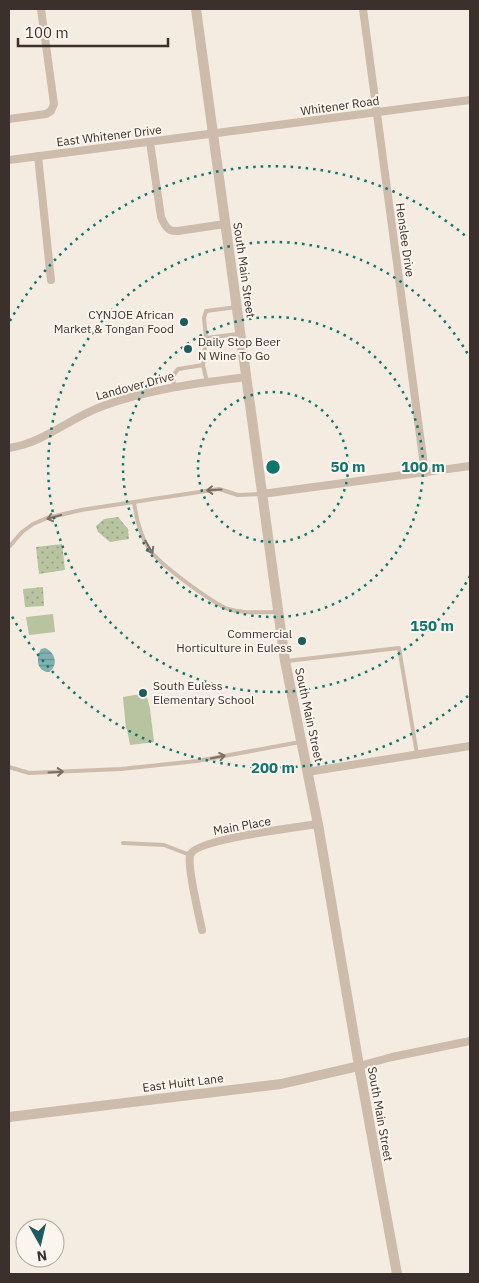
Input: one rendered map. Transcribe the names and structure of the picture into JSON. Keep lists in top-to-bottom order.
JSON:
{
  "streets": {
    "street": [
      "Whitener Road",
      "East Whitener Drive",
      "Henslee Drive",
      "South Main Street",
      "Landover Drive",
      "Main Place",
      "East Huitt Lane"
    ]
  },
  "crossings": [
    ["Whitener Road", "East Whitener Drive"],
    ["Whitener Road", "Henslee Drive"],
    ["Whitener Road", "South Main Street"],
    ["East Whitener Drive", "South Main Street"],
    ["South Main Street", "Landover Drive"],
    ["South Main Street", "Main Place"],
    ["South Main Street", "East Huitt Lane"]
  ],
  "places": [
    "CYNJOE African Market & Tongan Food",
    "Daily Stop Beer N Wine To Go",
    "Commercial Horticulture in Euless",
    "South Euless Elementary School"
  ],
  "scale_bar": "100 m",
  "north": "bottom",
  "rings": [
    "50 m",
    "100 m",
    "150 m",
    "200 m"
  ]
}
